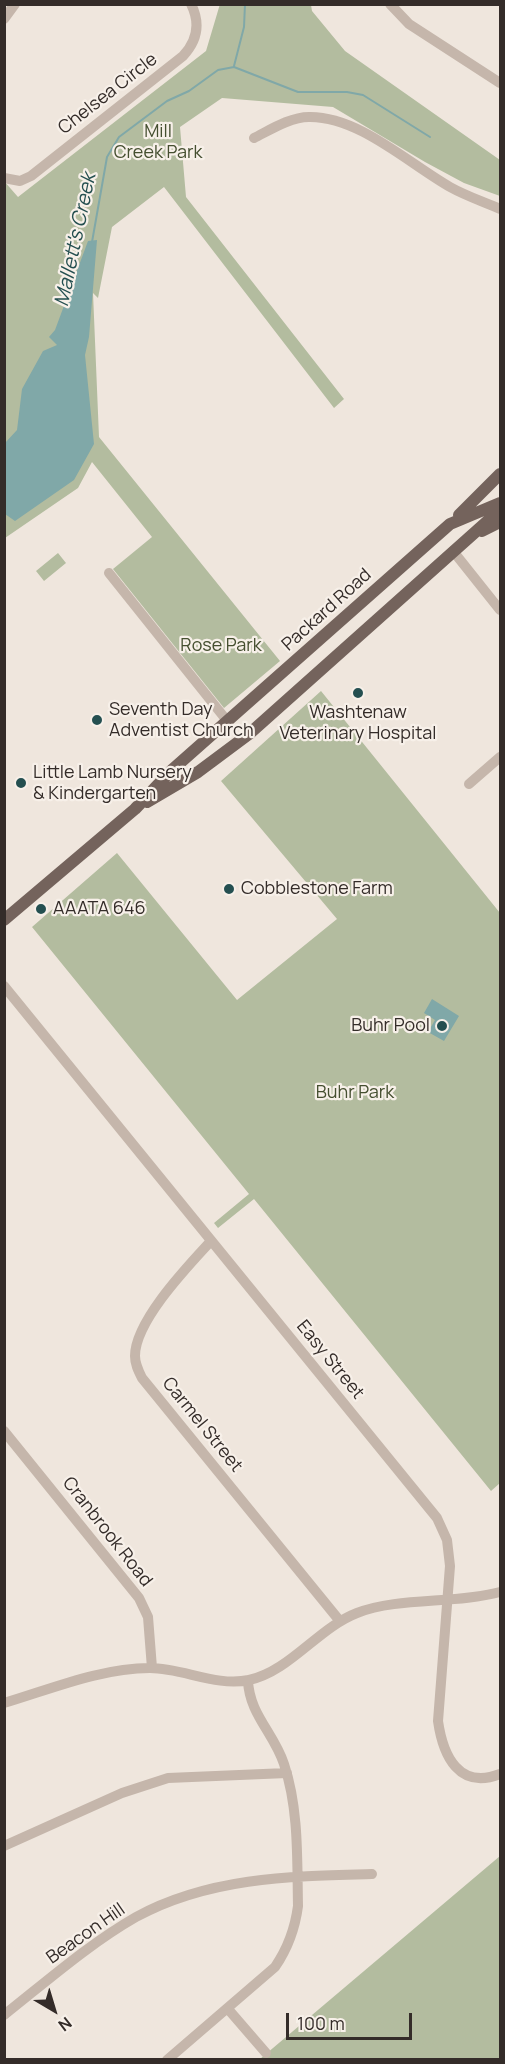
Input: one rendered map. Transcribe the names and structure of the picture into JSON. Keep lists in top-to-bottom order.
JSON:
{
  "streets": {
    "main road": ["Packard Road"],
    "street": [
      "Chelsea Circle",
      "Easy Street",
      "Carmel Street",
      "Cranbrook Road",
      "Beacon Hill"
    ]
  },
  "crossings": [
    ["Easy Street", "Carmel Street"]
  ],
  "water": ["Mallett's Creek"],
  "parks": ["Mill Creek Park", "Rose Park", "Buhr Park"],
  "places": [
    "Washtenaw Veterinary Hospital",
    "Seventh Day Adventist Church",
    "Little Lamb Nursery & Kindergarten",
    "Cobblestone Farm",
    "AAATA 646",
    "Buhr Pool"
  ],
  "scale_bar": "100 m",
  "north": "bottom right"
}
